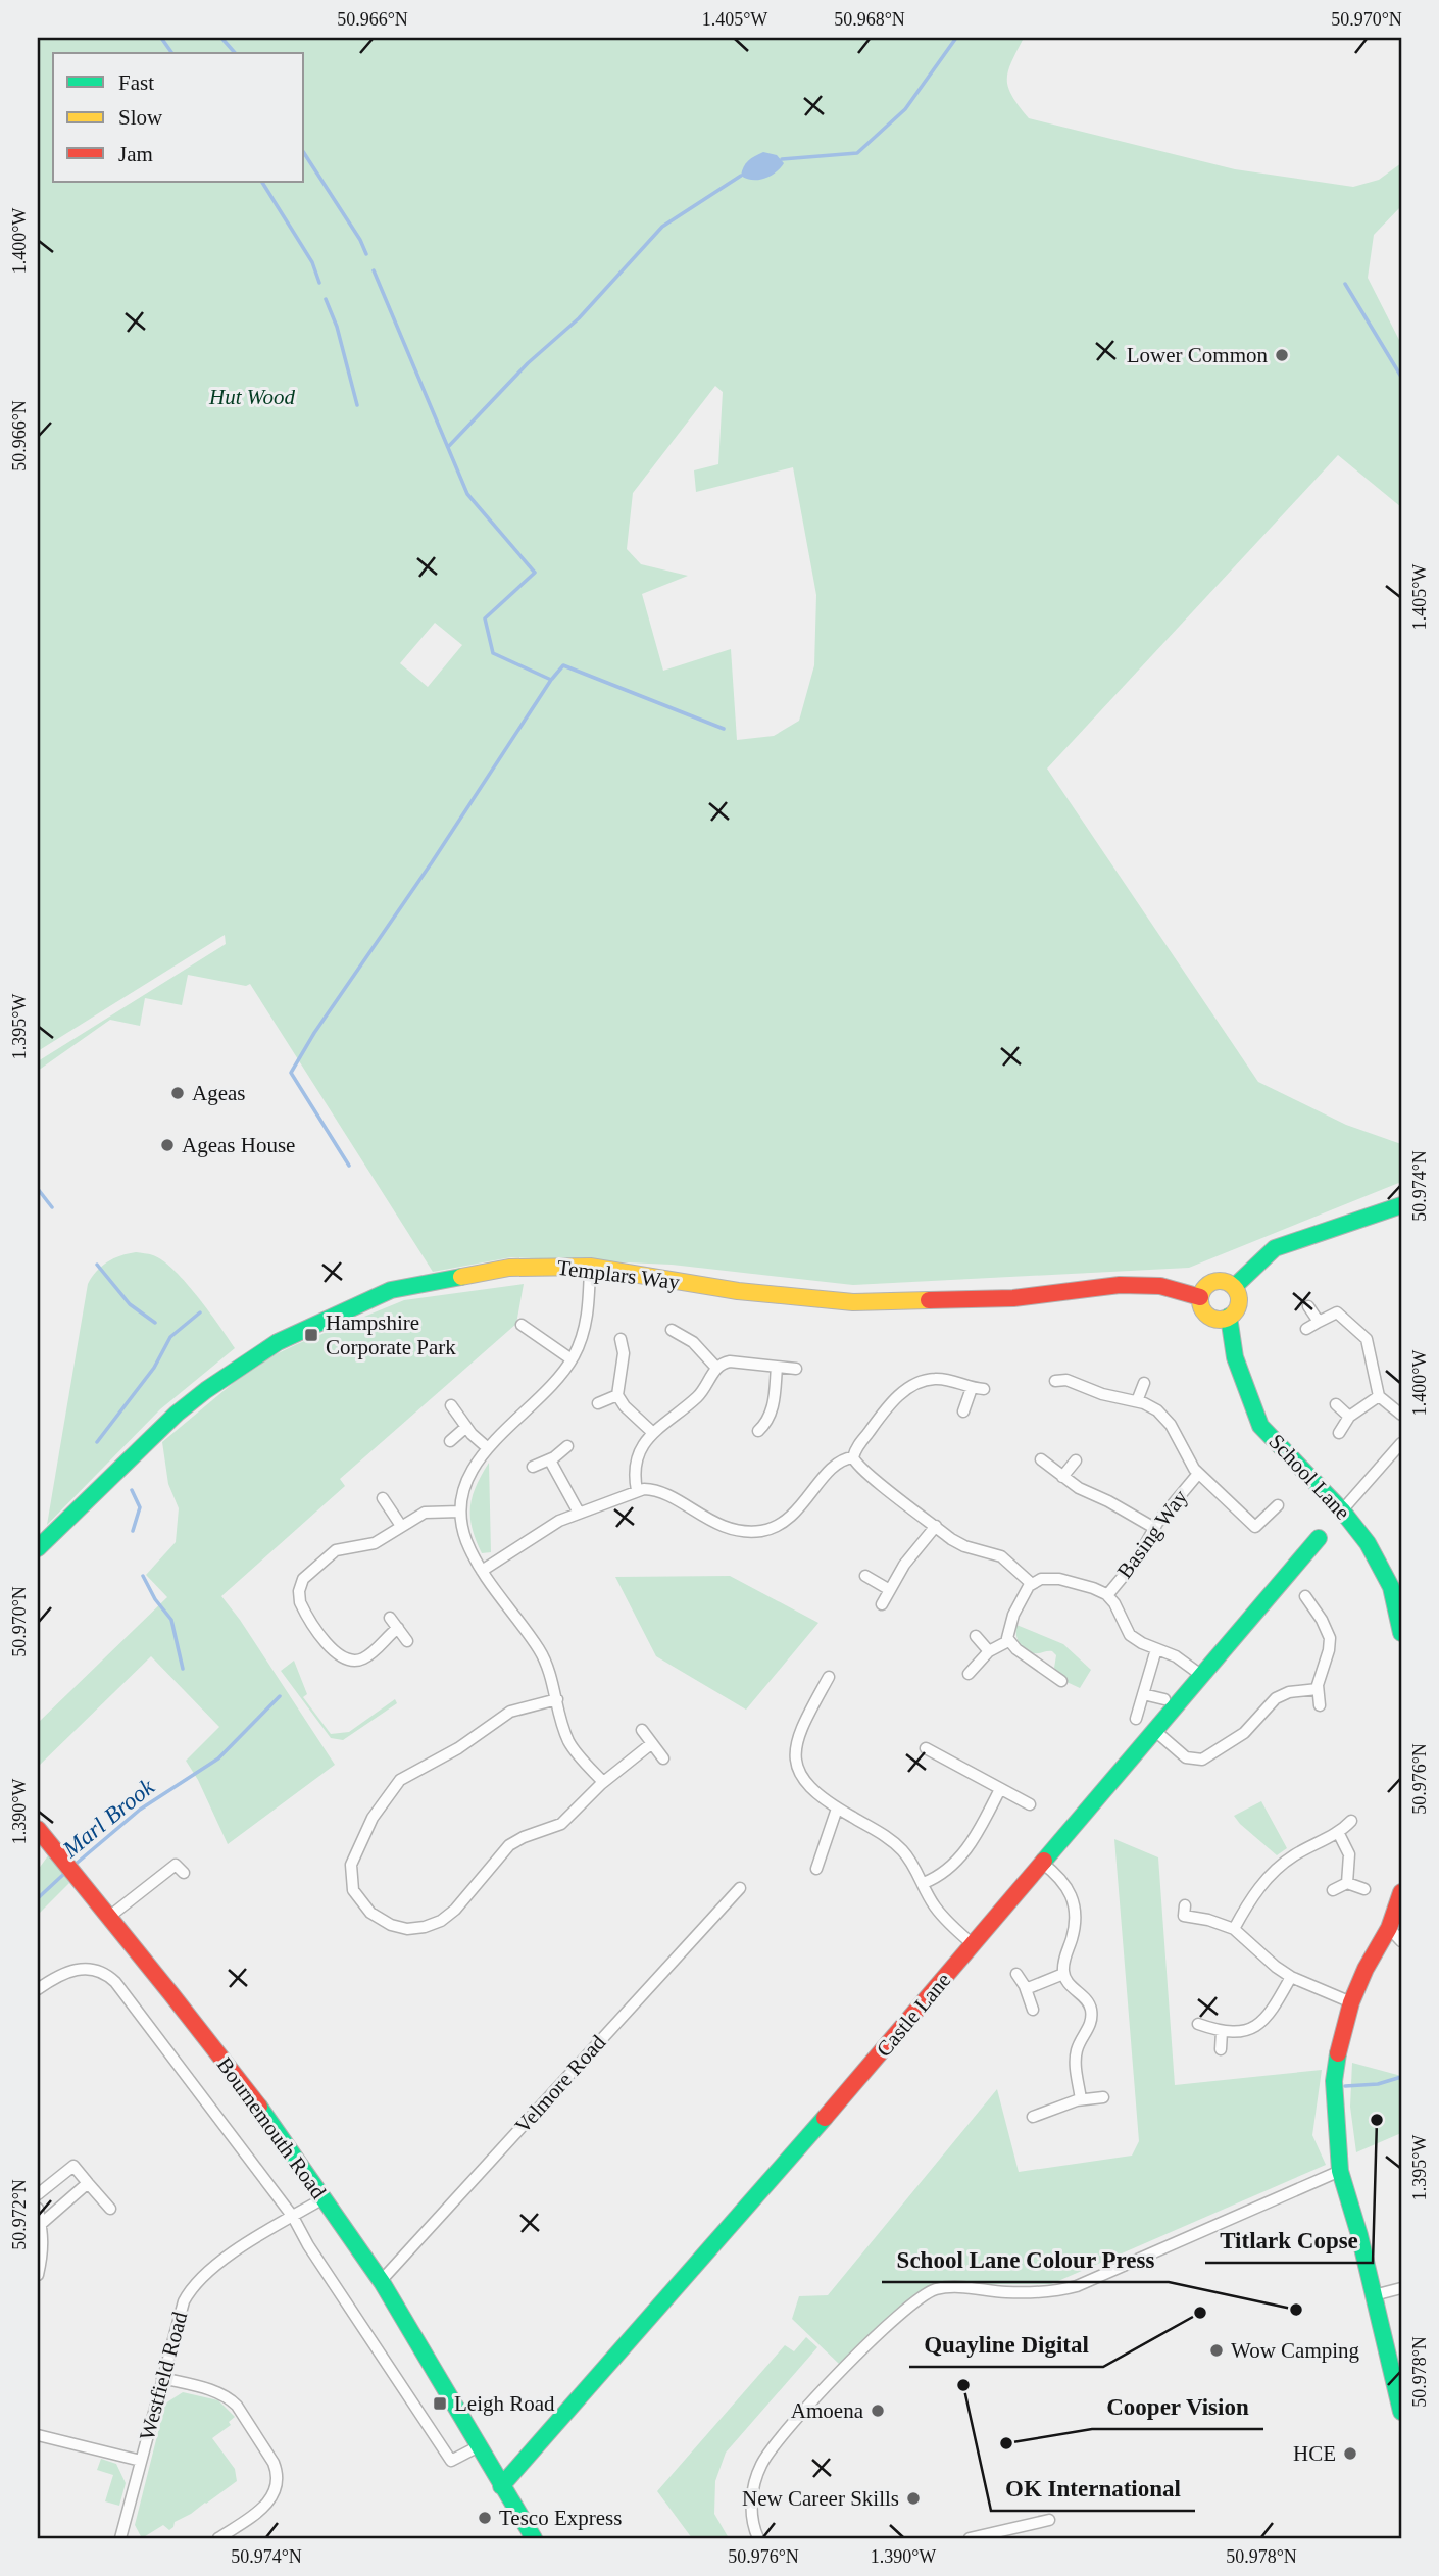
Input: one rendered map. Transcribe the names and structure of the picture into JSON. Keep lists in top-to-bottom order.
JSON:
{
  "streets": {
    "street": [
      "Templars Way",
      "School Lane",
      "Basing Way",
      "Castle Lane",
      "Velmore Road",
      "Bournemouth Road",
      "Westfield Road"
    ]
  },
  "crossings": [
    ["Templars Way", "School Lane"],
    ["Castle Lane", "Bournemouth Road"],
    ["Velmore Road", "Bournemouth Road"],
    ["Bournemouth Road", "Westfield Road"]
  ],
  "water": ["Marl Brook"],
  "parks": ["Hut Wood"],
  "places": {
    "other": [
      "Lower Common",
      "Ageas",
      "Ageas House",
      "Titlark Copse",
      "School Lane Colour Press",
      "Quayline Digital",
      "Wow Camping",
      "OK International",
      "Amoena",
      "Cooper Vision",
      "HCE",
      "New Career Skills",
      "Tesco Express"
    ],
    "transit": ["Hampshire Corporate Park", "Leigh Road"]
  },
  "legend": ["Fast", "Slow", "Jam"],
  "coordinates": [
    "50.966°N",
    "1.405°W",
    "50.968°N",
    "50.970°N",
    "1.400°W",
    "1.395°W",
    "50.974°N",
    "50.976°N",
    "1.390°W",
    "50.972°N",
    "50.978°N"
  ]
}
